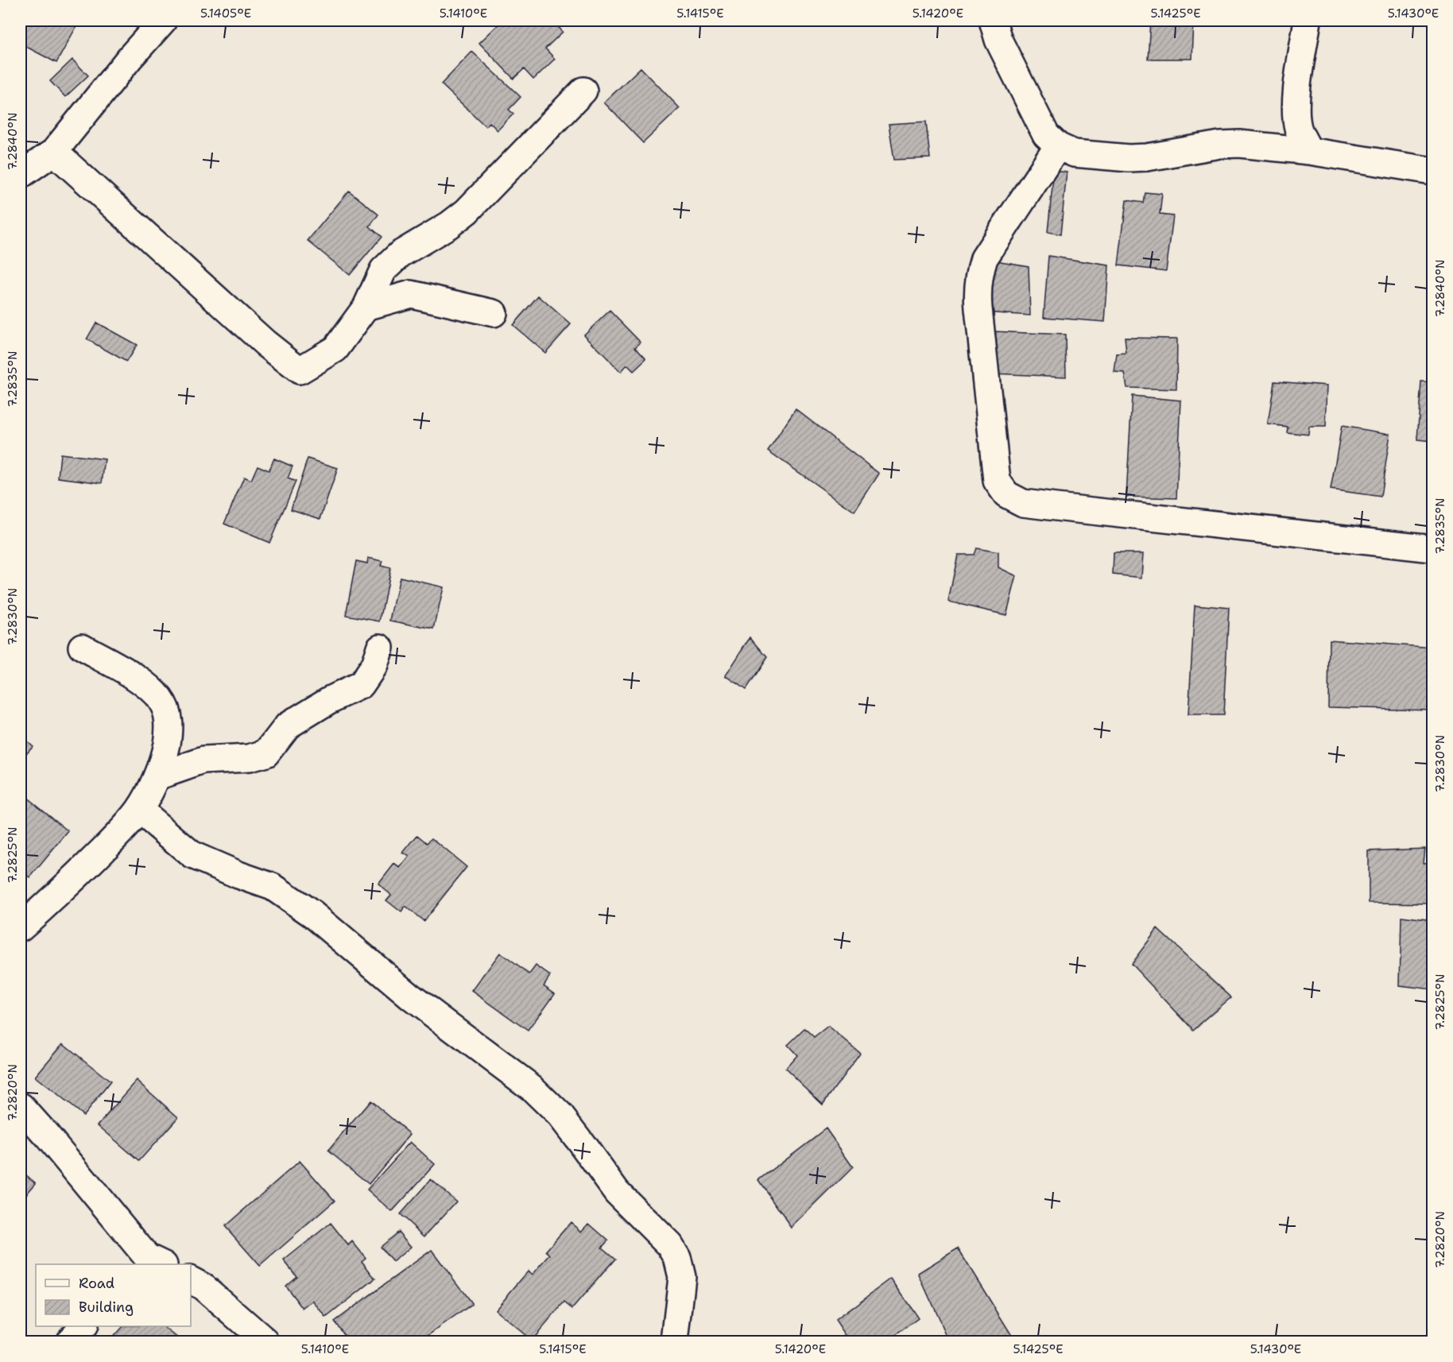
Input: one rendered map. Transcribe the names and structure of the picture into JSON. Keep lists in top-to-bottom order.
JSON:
{
  "legend": ["Road", "Building"],
  "coordinates": [
    "5.1405°E",
    "5.1410°E",
    "5.1415°E",
    "5.1420°E",
    "5.1425°E",
    "5.1430°E",
    "7.2840°N",
    "7.2835°N",
    "7.2830°N",
    "7.2825°N",
    "7.2820°N"
  ]
}
